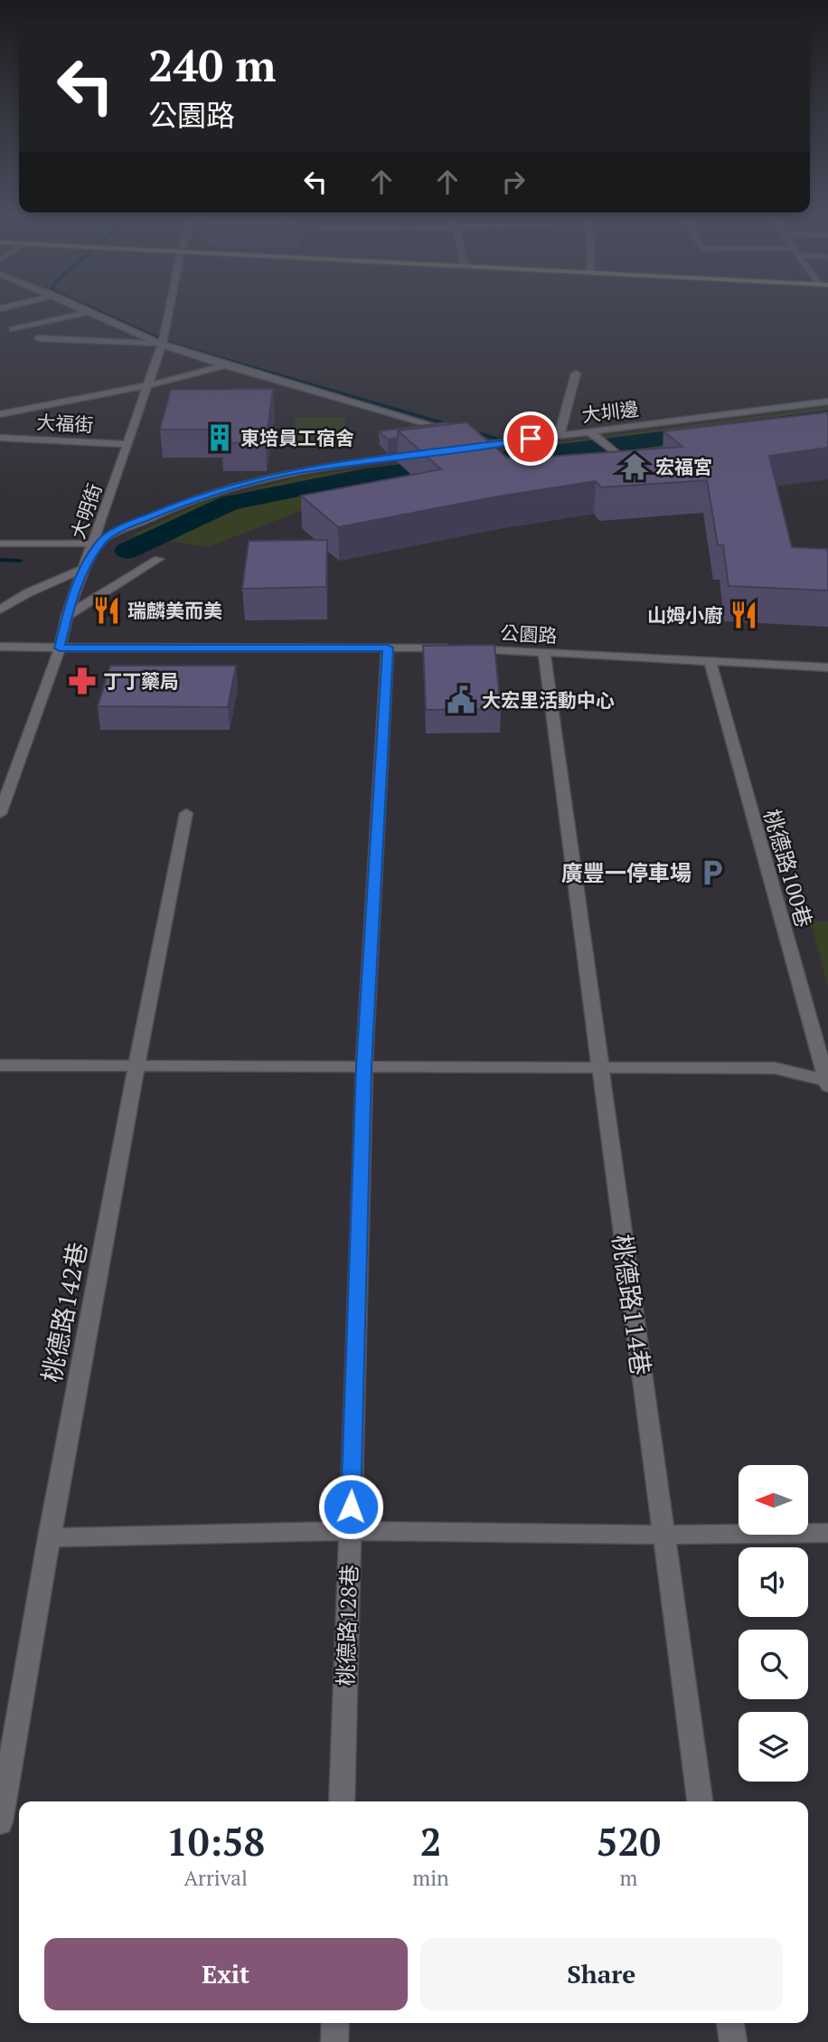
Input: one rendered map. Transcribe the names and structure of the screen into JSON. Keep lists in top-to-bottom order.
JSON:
{
  "streets": {
    "street": [
      "大圳邊",
      "大福街",
      "大明街",
      "公園路",
      "桃德路100巷",
      "桃德路114巷",
      "桃德路142巷",
      "桃德路128巷"
    ]
  },
  "crossings": [
    ["大福街", "大明街"],
    ["大明街", "公園路"],
    ["公園路", "桃德路100巷"],
    ["公園路", "桃德路114巷"],
    ["公園路", "桃德路128巷"]
  ],
  "places": {
    "building": ["東培員工宿舍"],
    "temple": ["宏福宮"],
    "restaurant": ["瑞麟美而美", "山姆小廚"],
    "pharmacy": ["丁丁藥局"],
    "public building": ["大宏里活動中心"],
    "parking": ["廣豐一停車場"]
  },
  "north": "left",
  "page": {
    "turn": ["240 m", "公園路"],
    "eta": [
      "10:58",
      "Arrival",
      "2",
      "min",
      "520",
      "m"
    ],
    "buttons": ["Exit", "Share"]
  }
}
